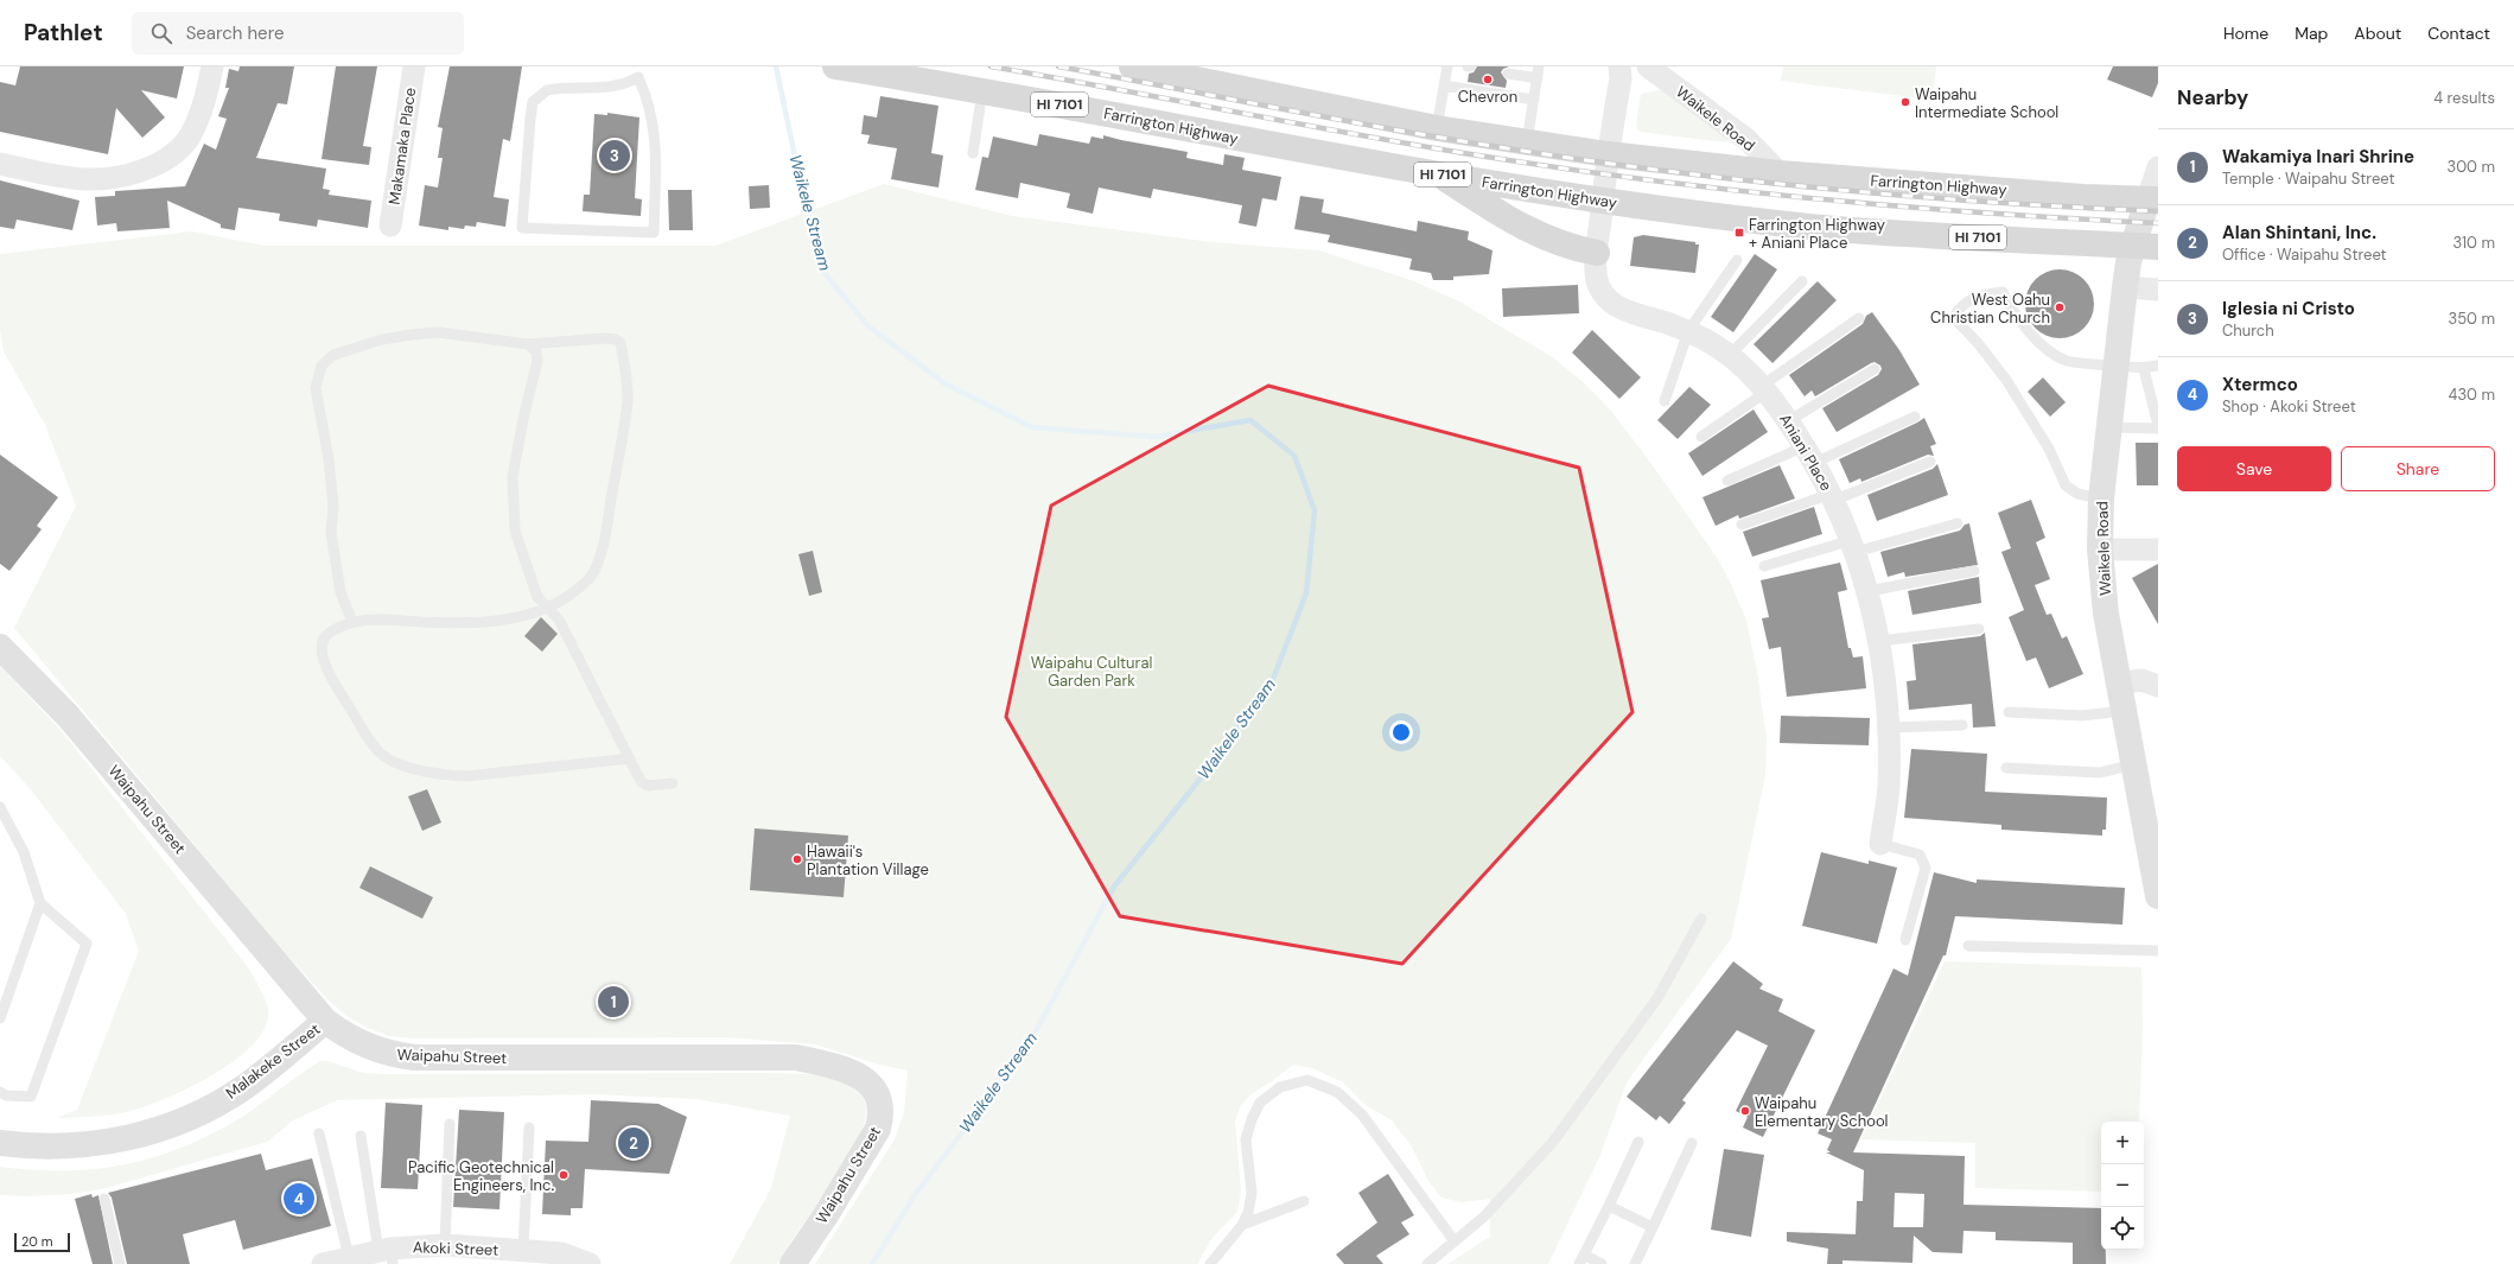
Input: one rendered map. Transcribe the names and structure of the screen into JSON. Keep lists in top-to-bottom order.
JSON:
{
  "streets": {
    "main road": ["HI 7101", "Farrington Highway"],
    "street": [
      "Waikele Road",
      "Makamaka Place",
      "Aniani Place",
      "Waipahu Street",
      "Malakeke Street",
      "Akoki Street"
    ]
  },
  "crossings": [
    ["Waikele Road", "Farrington Highway"],
    ["Farrington Highway", "Aniani Place"],
    ["Waipahu Street", "Malakeke Street"]
  ],
  "water": ["Waikele Stream"],
  "parks": ["Waipahu Cultural Garden Park"],
  "places": {
    "other": [
      "Chevron",
      "Waipahu Intermediate School",
      "West Oahu Christian Church",
      "Hawaii's Plantation Village",
      "Waipahu Elementary School",
      "Pacific Geotechnical Engineers, Inc."
    ],
    "transit": ["Farrington Highway + Aniani Place"]
  },
  "scale_bar": "20 m",
  "page": {
    "header": "Pathlet",
    "search": "Search here",
    "nav": [
      "Home",
      "Map",
      "About",
      "Contact"
    ],
    "heading": ["Nearby", "4 results"],
    "list": [
      {
        "mark": "1",
        "name": "Wakamiya Inari Shrine",
        "note": "Temple · Waipahu Street",
        "value": "300 m"
      },
      {
        "mark": "2",
        "name": "Alan Shintani, Inc.",
        "note": "Office · Waipahu Street",
        "value": "310 m"
      },
      {
        "mark": "3",
        "name": "Iglesia ni Cristo",
        "note": "Church",
        "value": "350 m"
      },
      {
        "mark": "4",
        "name": "Xtermco",
        "note": "Shop · Akoki Street",
        "value": "430 m"
      }
    ],
    "pins": [
      "3",
      "1",
      "2",
      "4"
    ],
    "buttons": ["Save", "Share"],
    "map_buttons": ["+", "−"],
    "scale": "20 m"
  }
}
